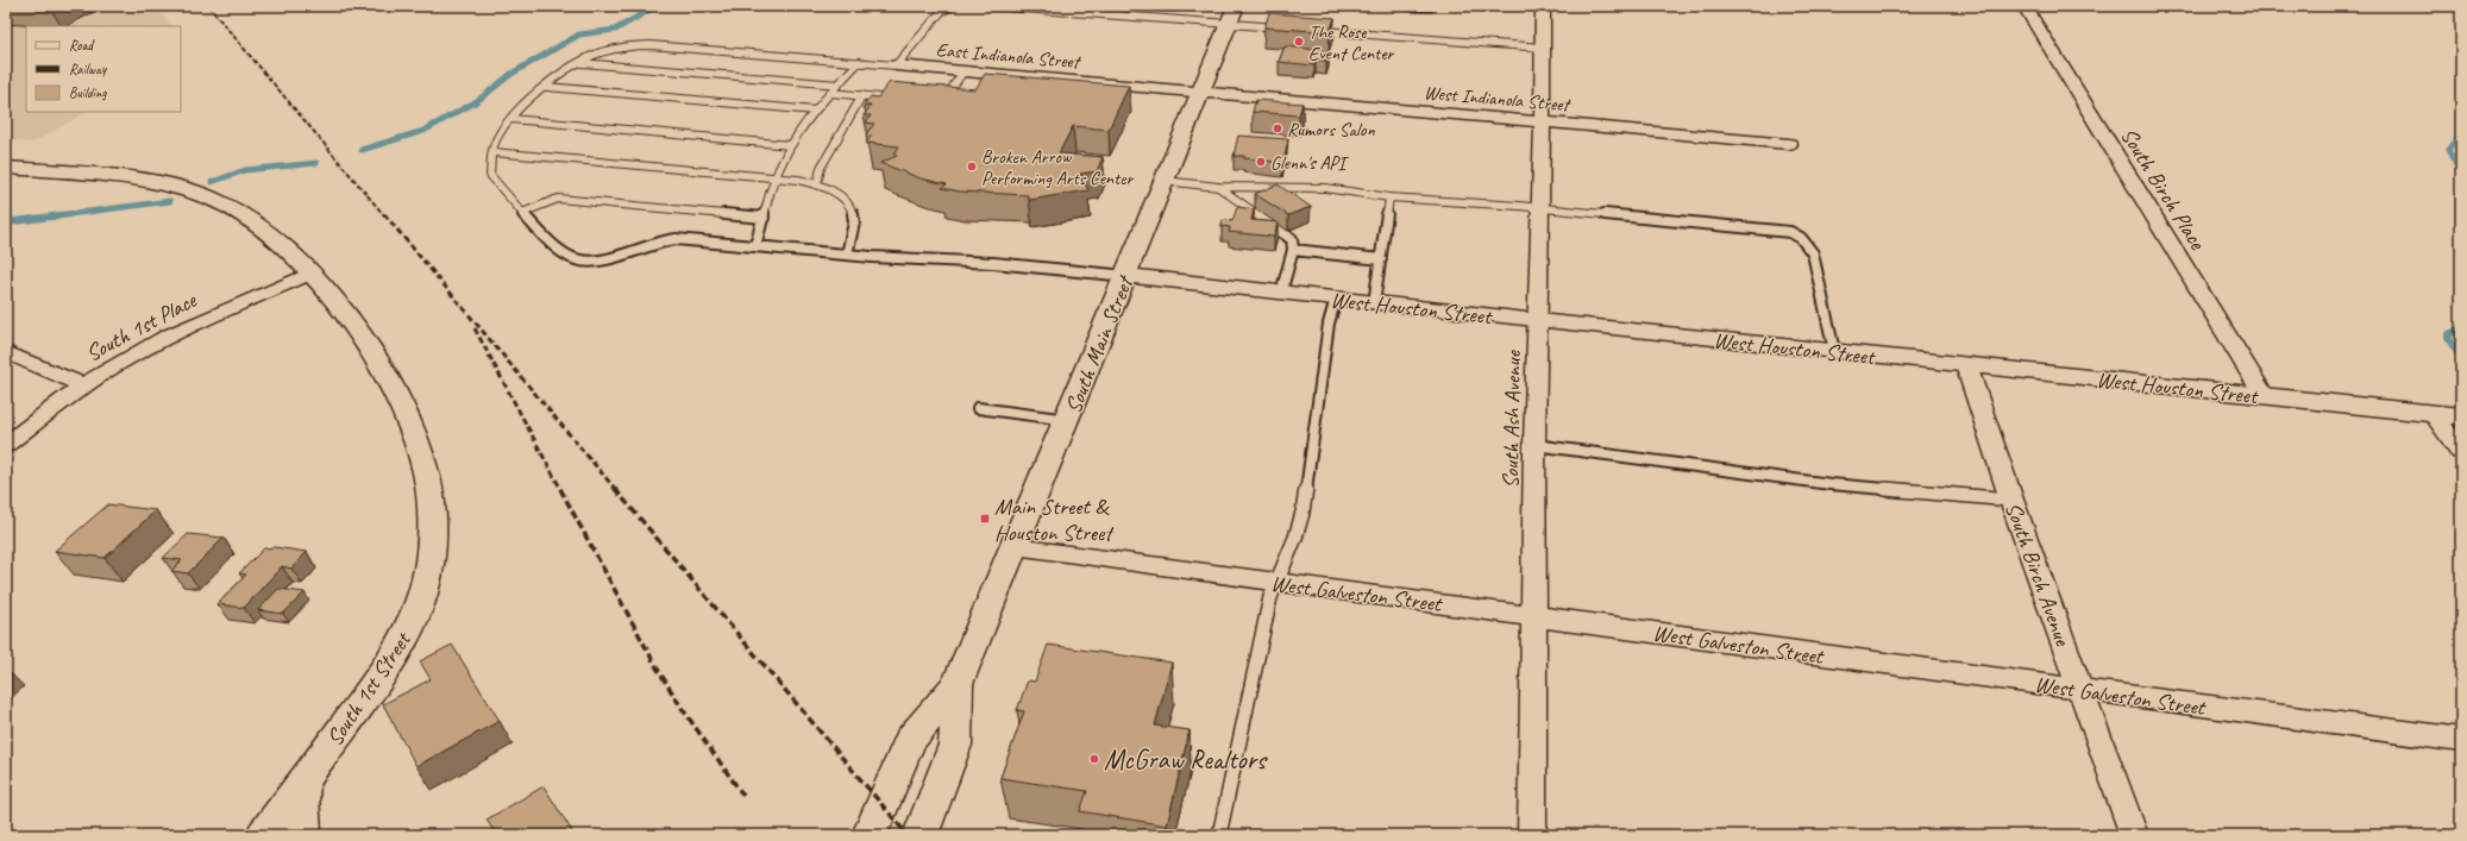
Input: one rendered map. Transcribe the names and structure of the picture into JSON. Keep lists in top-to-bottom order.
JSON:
{
  "streets": {
    "main road": ["West Houston Street", "South Main Street", "South 1st Street"],
    "street": [
      "East Indianola Street",
      "West Indianola Street",
      "South Birch Place",
      "South 1st Place",
      "South Ash Avenue",
      "South Birch Avenue",
      "West Galveston Street"
    ]
  },
  "crossings": [
    ["East Indianola Street", "West Indianola Street"],
    ["East Indianola Street", "South Main Street"],
    ["West Indianola Street", "South Main Street"],
    ["West Indianola Street", "South Ash Avenue"],
    ["South Birch Place", "West Houston Street"],
    ["West Houston Street", "South Main Street"],
    ["West Houston Street", "South Ash Avenue"],
    ["West Houston Street", "South Birch Avenue"],
    ["South 1st Place", "South 1st Street"],
    ["South Main Street", "West Galveston Street"],
    ["South Ash Avenue", "West Galveston Street"],
    ["South Birch Avenue", "West Galveston Street"]
  ],
  "places": {
    "other": [
      "The Rose Event Center",
      "Rumors Salon",
      "Glenn's API",
      "Broken Arrow Performing Arts Center",
      "McGraw Realtors"
    ],
    "transit": ["Main Street & Houston Street"]
  },
  "legend": ["Road", "Railway", "Building"]
}
